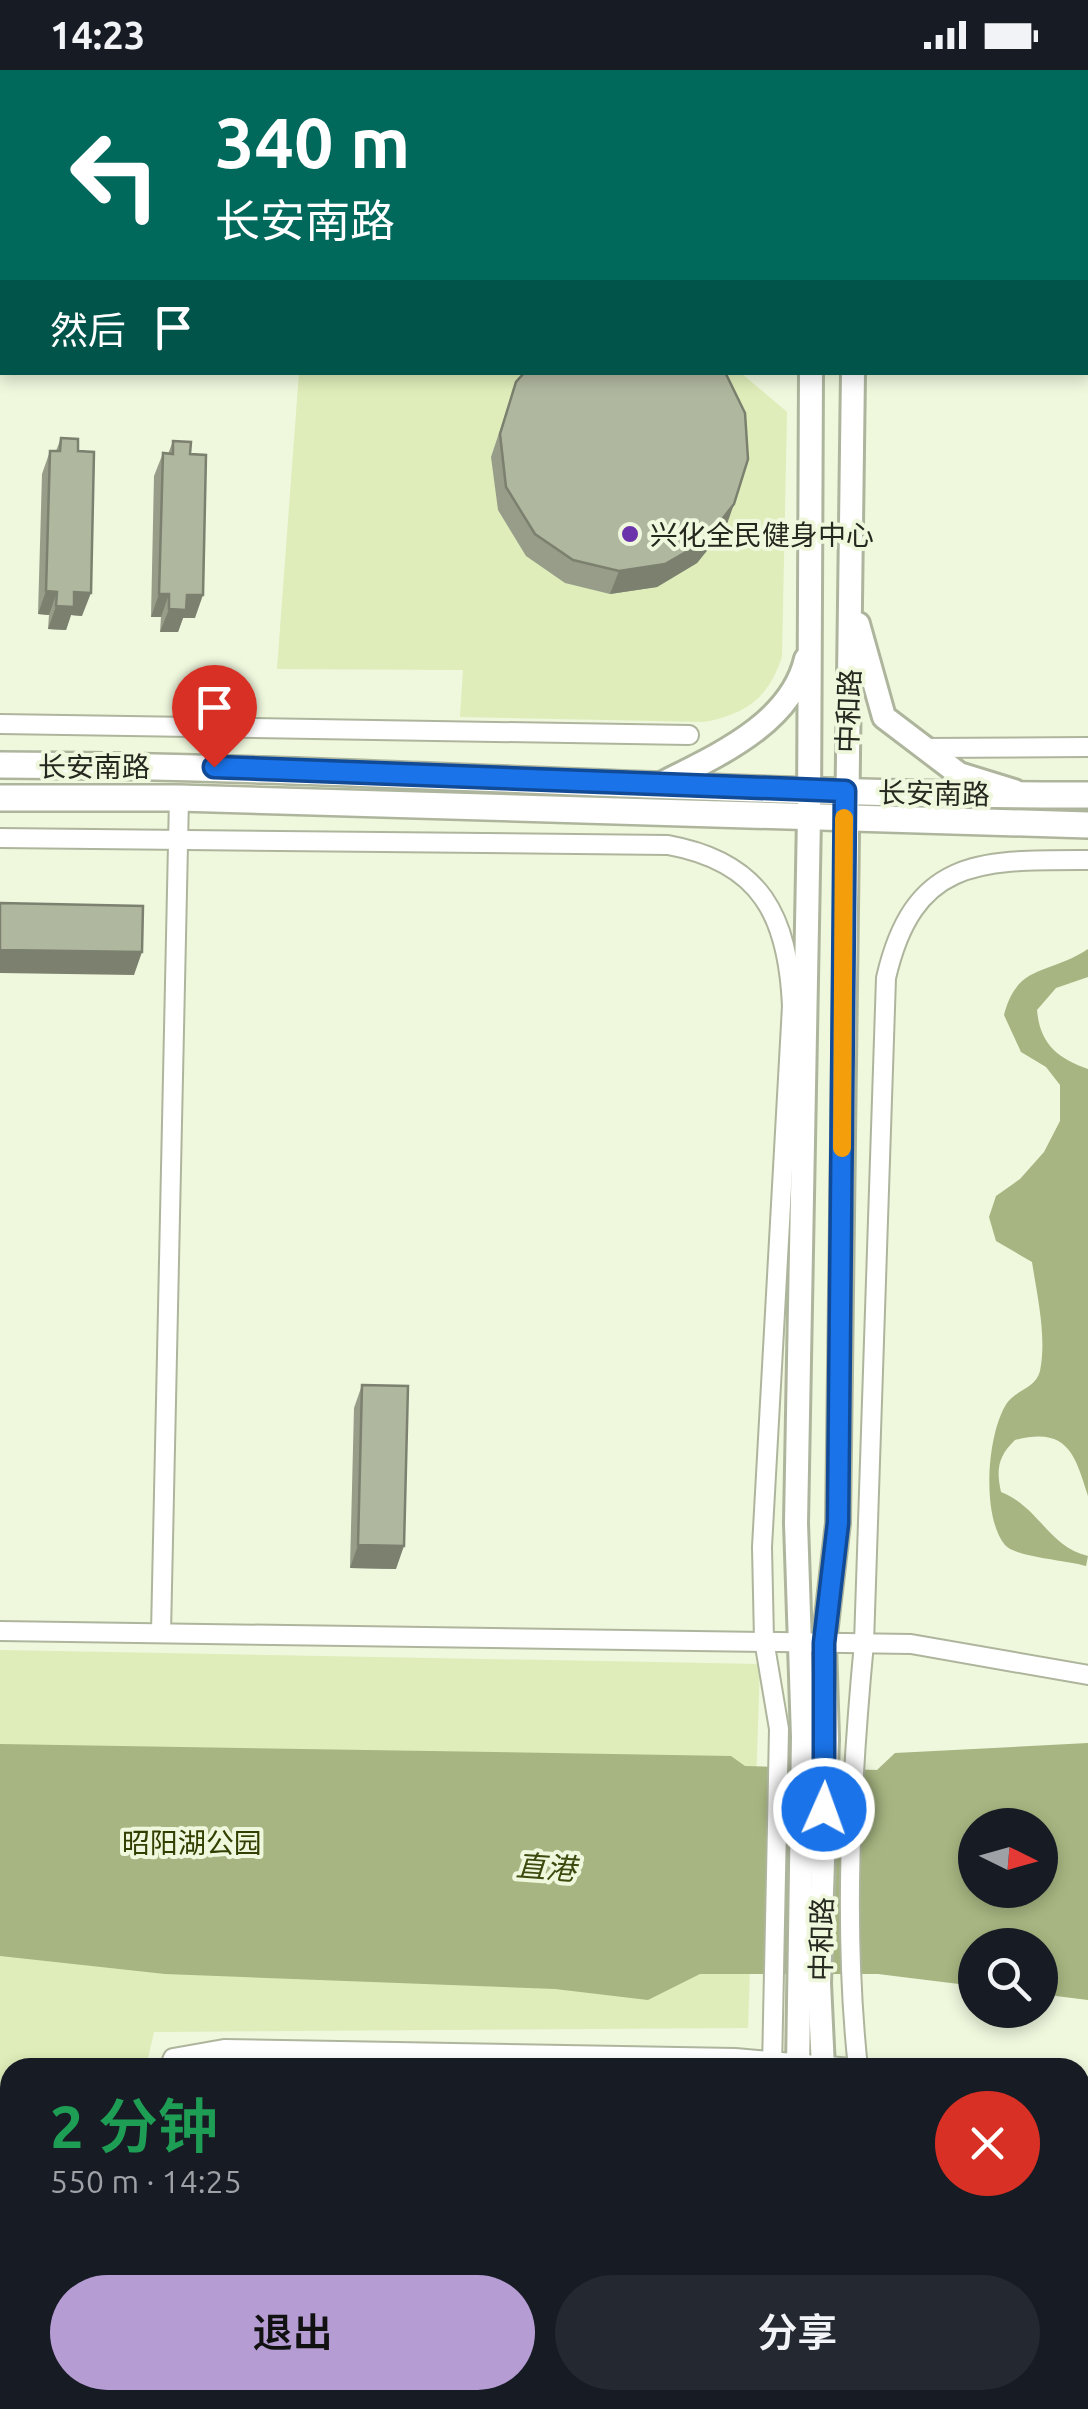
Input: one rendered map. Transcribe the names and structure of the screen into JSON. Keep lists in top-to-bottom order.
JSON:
{
  "streets": {
    "main road": ["中和路", "长安南路"]
  },
  "crossings": [
    ["中和路", "长安南路"]
  ],
  "water": ["直港"],
  "parks": ["昭阳湖公园"],
  "places": ["兴化全民健身中心"],
  "north": "right",
  "page": {
    "status": "14:23",
    "turn": ["340 m", "长安南路"],
    "then": "然后",
    "heading": ["2 分钟", "550 m · 14:25"],
    "buttons": ["退出", "分享"]
  }
}
